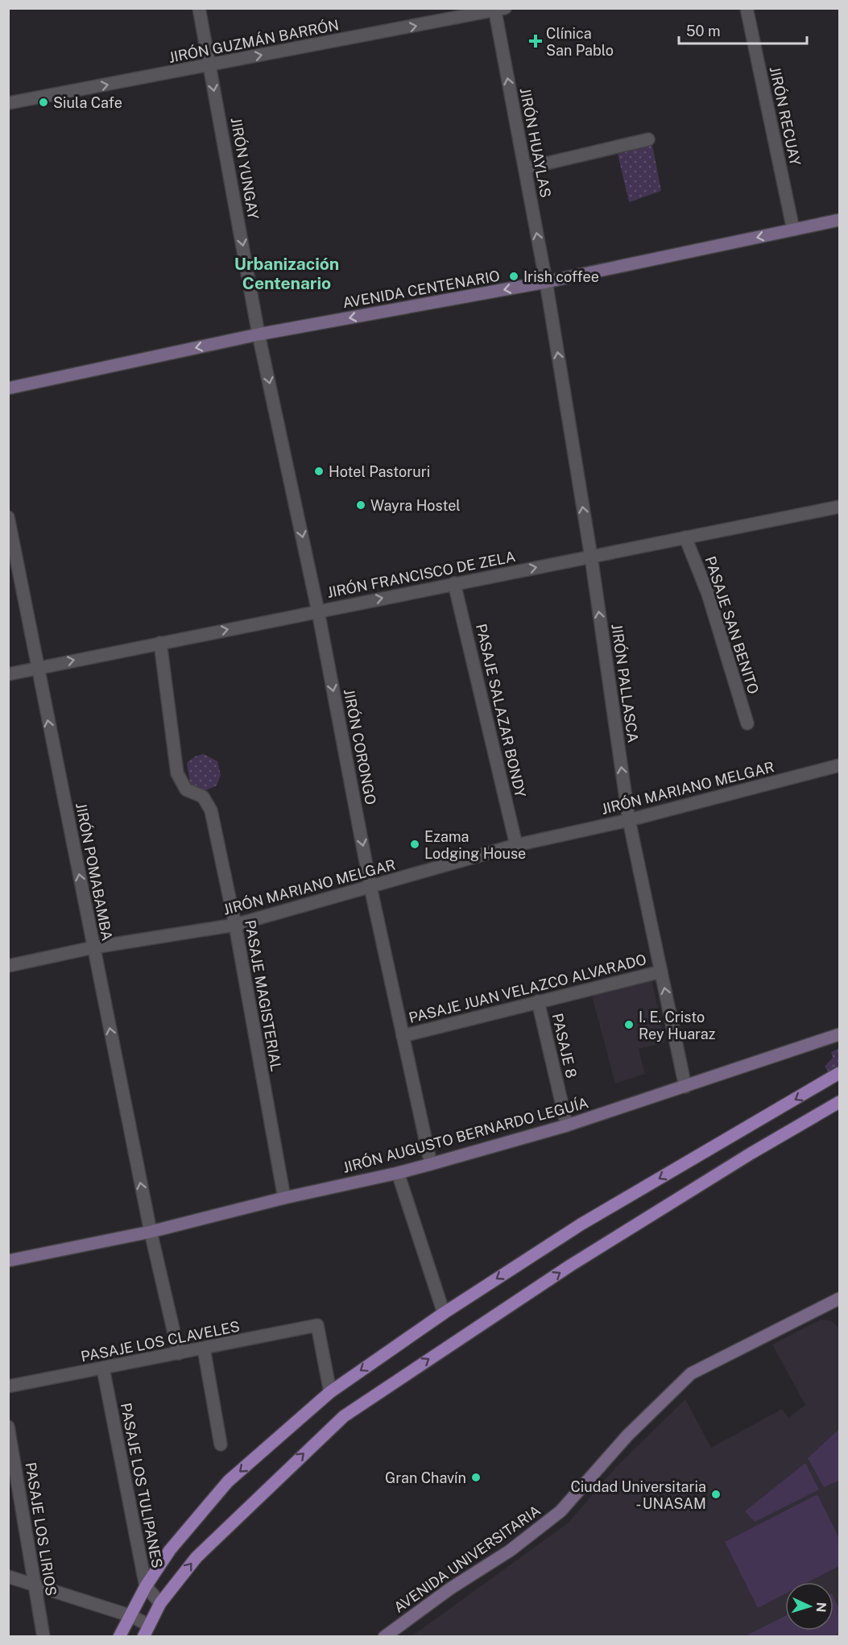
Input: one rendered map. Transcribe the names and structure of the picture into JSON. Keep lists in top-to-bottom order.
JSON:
{
  "streets": {
    "main road": ["AVENIDA CENTENARIO", "JIRÓN AUGUSTO BERNARDO LEGUÍA", "AVENIDA UNIVERSITARIA"],
    "street": [
      "JIRÓN GUZMÁN BARRÓN",
      "JIRÓN RECUAY",
      "JIRÓN HUAYLAS",
      "JIRÓN YUNGAY",
      "JIRÓN FRANCISCO DE ZELA",
      "PASAJE SAN BENITO",
      "JIRÓN PALLASCA",
      "PASAJE SALAZAR BONDY",
      "JIRÓN CORONGO",
      "JIRÓN MARIANO MELGAR",
      "JIRÓN POMABAMBA",
      "PASAJE JUAN VELAZCO ALVARADO",
      "PASAJE MAGISTERIAL",
      "PASAJE 8",
      "PASAJE LOS CLAVELES",
      "PASAJE LOS TULIPANES",
      "PASAJE LOS LIRIOS"
    ]
  },
  "crossings": [
    ["JIRÓN GUZMÁN BARRÓN", "JIRÓN HUAYLAS"],
    ["JIRÓN GUZMÁN BARRÓN", "JIRÓN YUNGAY"],
    ["JIRÓN RECUAY", "AVENIDA CENTENARIO"],
    ["JIRÓN HUAYLAS", "AVENIDA CENTENARIO"],
    ["JIRÓN HUAYLAS", "JIRÓN PALLASCA"],
    ["JIRÓN YUNGAY", "AVENIDA CENTENARIO"],
    ["JIRÓN YUNGAY", "JIRÓN CORONGO"],
    ["AVENIDA CENTENARIO", "JIRÓN PALLASCA"],
    ["AVENIDA CENTENARIO", "JIRÓN CORONGO"],
    ["JIRÓN FRANCISCO DE ZELA", "PASAJE SAN BENITO"],
    ["JIRÓN FRANCISCO DE ZELA", "JIRÓN PALLASCA"],
    ["JIRÓN FRANCISCO DE ZELA", "PASAJE SALAZAR BONDY"],
    ["JIRÓN FRANCISCO DE ZELA", "JIRÓN CORONGO"],
    ["JIRÓN FRANCISCO DE ZELA", "JIRÓN POMABAMBA"],
    ["JIRÓN FRANCISCO DE ZELA", "PASAJE MAGISTERIAL"],
    ["JIRÓN PALLASCA", "JIRÓN MARIANO MELGAR"],
    ["JIRÓN PALLASCA", "PASAJE JUAN VELAZCO ALVARADO"],
    ["JIRÓN PALLASCA", "JIRÓN AUGUSTO BERNARDO LEGUÍA"],
    ["PASAJE SALAZAR BONDY", "JIRÓN MARIANO MELGAR"],
    ["JIRÓN CORONGO", "JIRÓN MARIANO MELGAR"],
    ["JIRÓN CORONGO", "PASAJE JUAN VELAZCO ALVARADO"],
    ["JIRÓN CORONGO", "JIRÓN AUGUSTO BERNARDO LEGUÍA"],
    ["JIRÓN MARIANO MELGAR", "JIRÓN POMABAMBA"],
    ["JIRÓN MARIANO MELGAR", "PASAJE MAGISTERIAL"],
    ["JIRÓN POMABAMBA", "JIRÓN AUGUSTO BERNARDO LEGUÍA"],
    ["JIRÓN POMABAMBA", "PASAJE LOS CLAVELES"],
    ["PASAJE JUAN VELAZCO ALVARADO", "PASAJE 8"],
    ["PASAJE MAGISTERIAL", "JIRÓN AUGUSTO BERNARDO LEGUÍA"],
    ["PASAJE 8", "JIRÓN AUGUSTO BERNARDO LEGUÍA"],
    ["PASAJE LOS CLAVELES", "PASAJE LOS TULIPANES"]
  ],
  "one_way": [
    "JIRÓN GUZMÁN BARRÓN",
    "JIRÓN HUAYLAS",
    "JIRÓN YUNGAY",
    "AVENIDA CENTENARIO",
    "JIRÓN FRANCISCO DE ZELA",
    "JIRÓN PALLASCA",
    "JIRÓN CORONGO",
    "JIRÓN POMABAMBA"
  ],
  "districts": ["Urbanización Centenario"],
  "places": {
    "health": ["Clínica San Pablo"],
    "other": [
      "Siula Cafe",
      "Irish coffee",
      "Hotel Pastoruri",
      "Wayra Hostel",
      "Ezama Lodging House",
      "I. E. Cristo Rey Huaraz",
      "Gran Chavín",
      "Ciudad Universitaria - UNASAM"
    ]
  },
  "scale_bar": "50 m",
  "north": "right"
}
